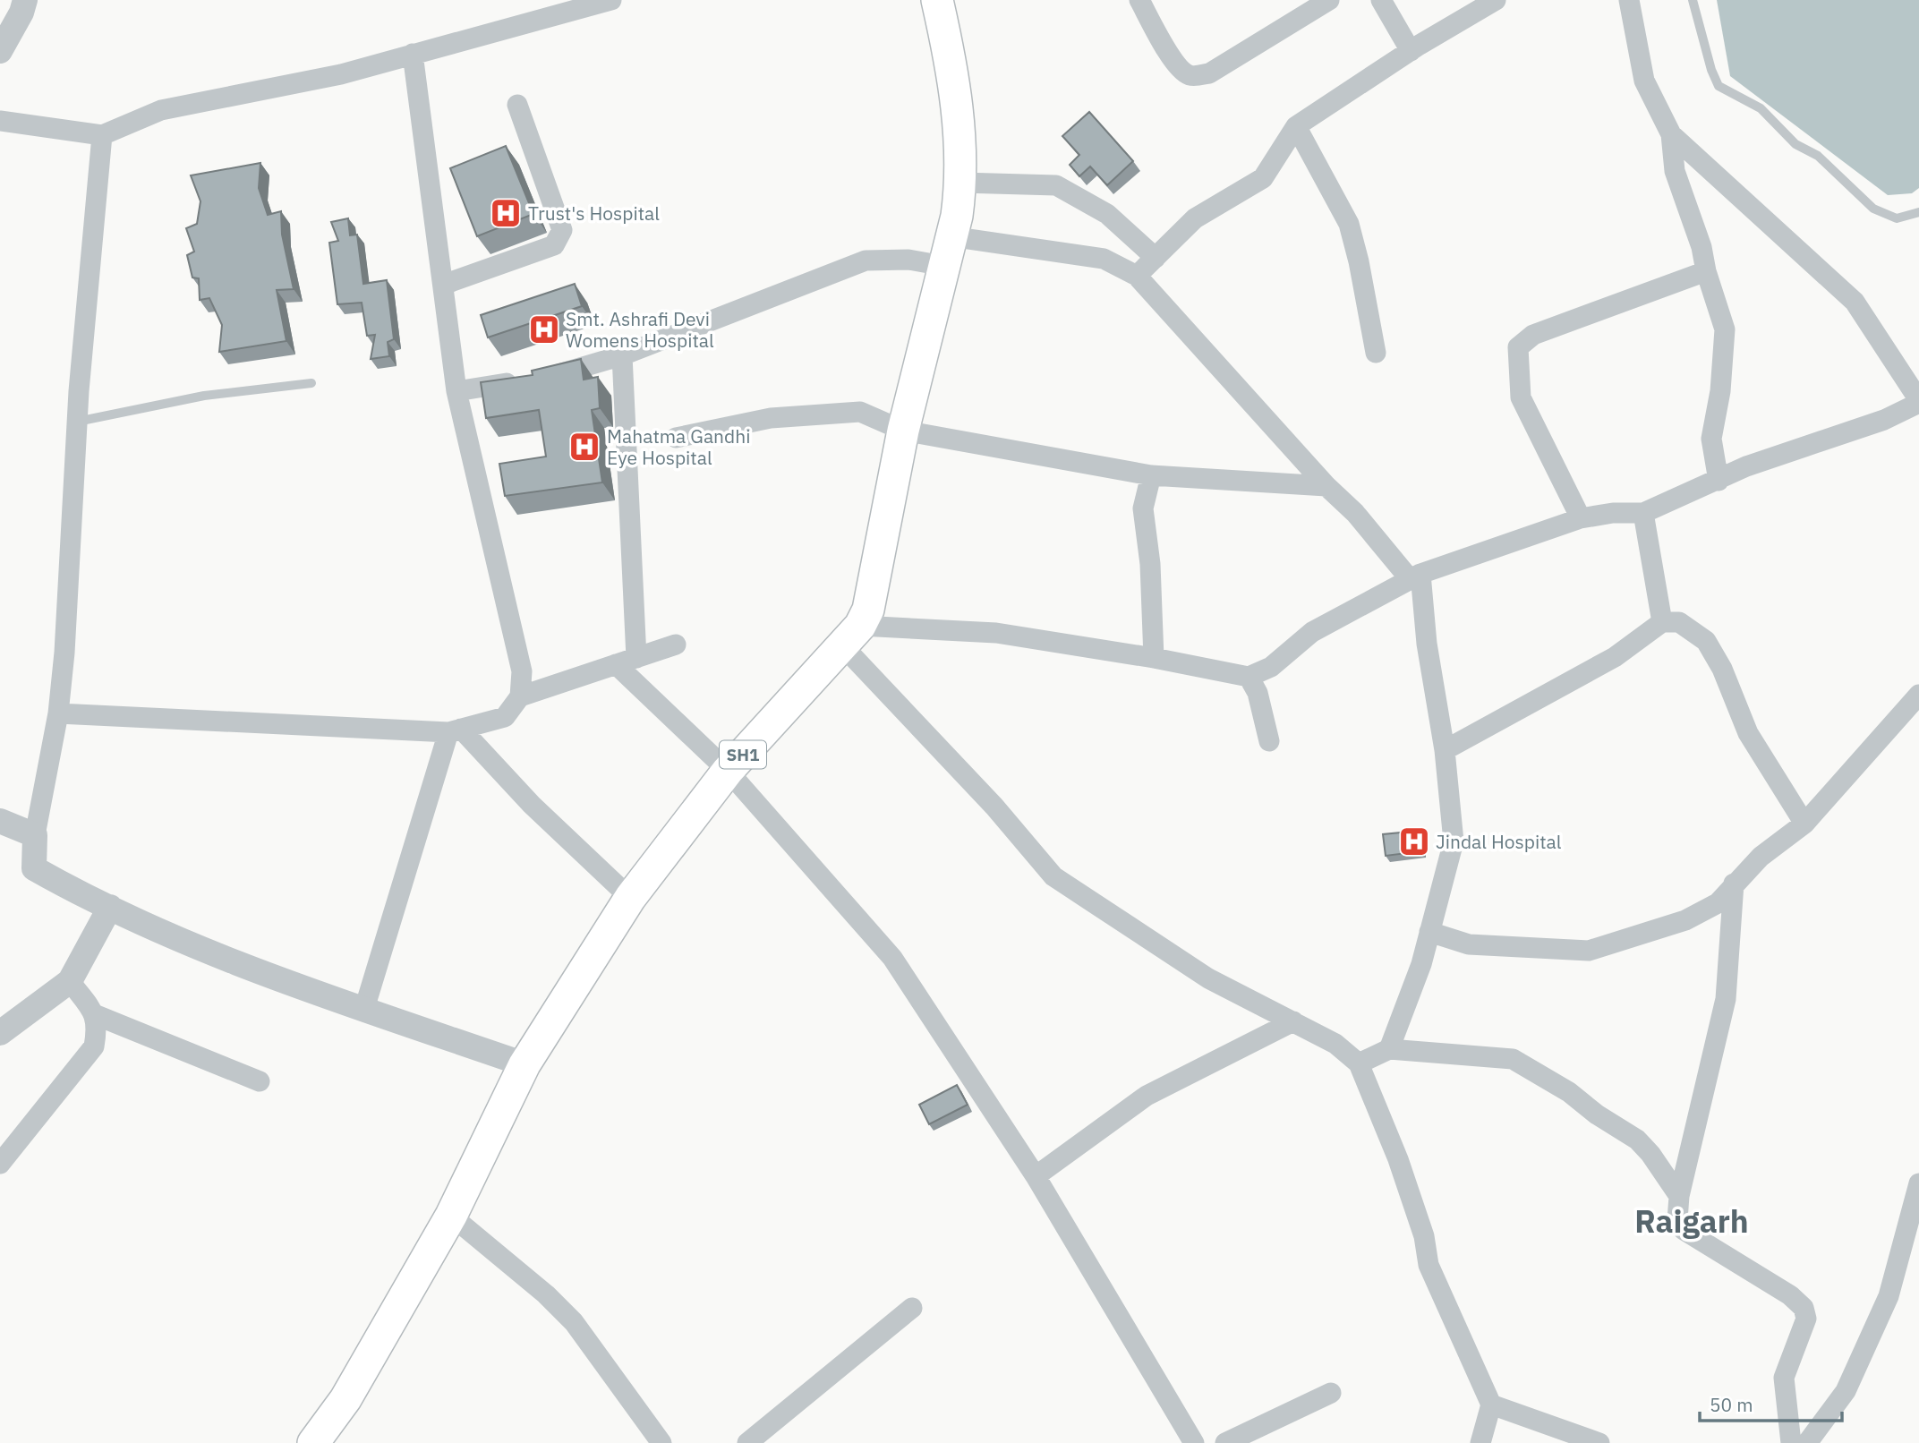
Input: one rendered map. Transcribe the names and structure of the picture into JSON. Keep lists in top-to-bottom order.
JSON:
{
  "streets": {
    "main road": ["SH1"]
  },
  "districts": ["Raigarh"],
  "places": {
    "hospital": [
      "Trust's Hospital",
      "Smt. Ashrafi Devi Womens Hospital",
      "Mahatma Gandhi Eye Hospital",
      "Jindal Hospital"
    ]
  },
  "scale_bar": "50 m"
}
